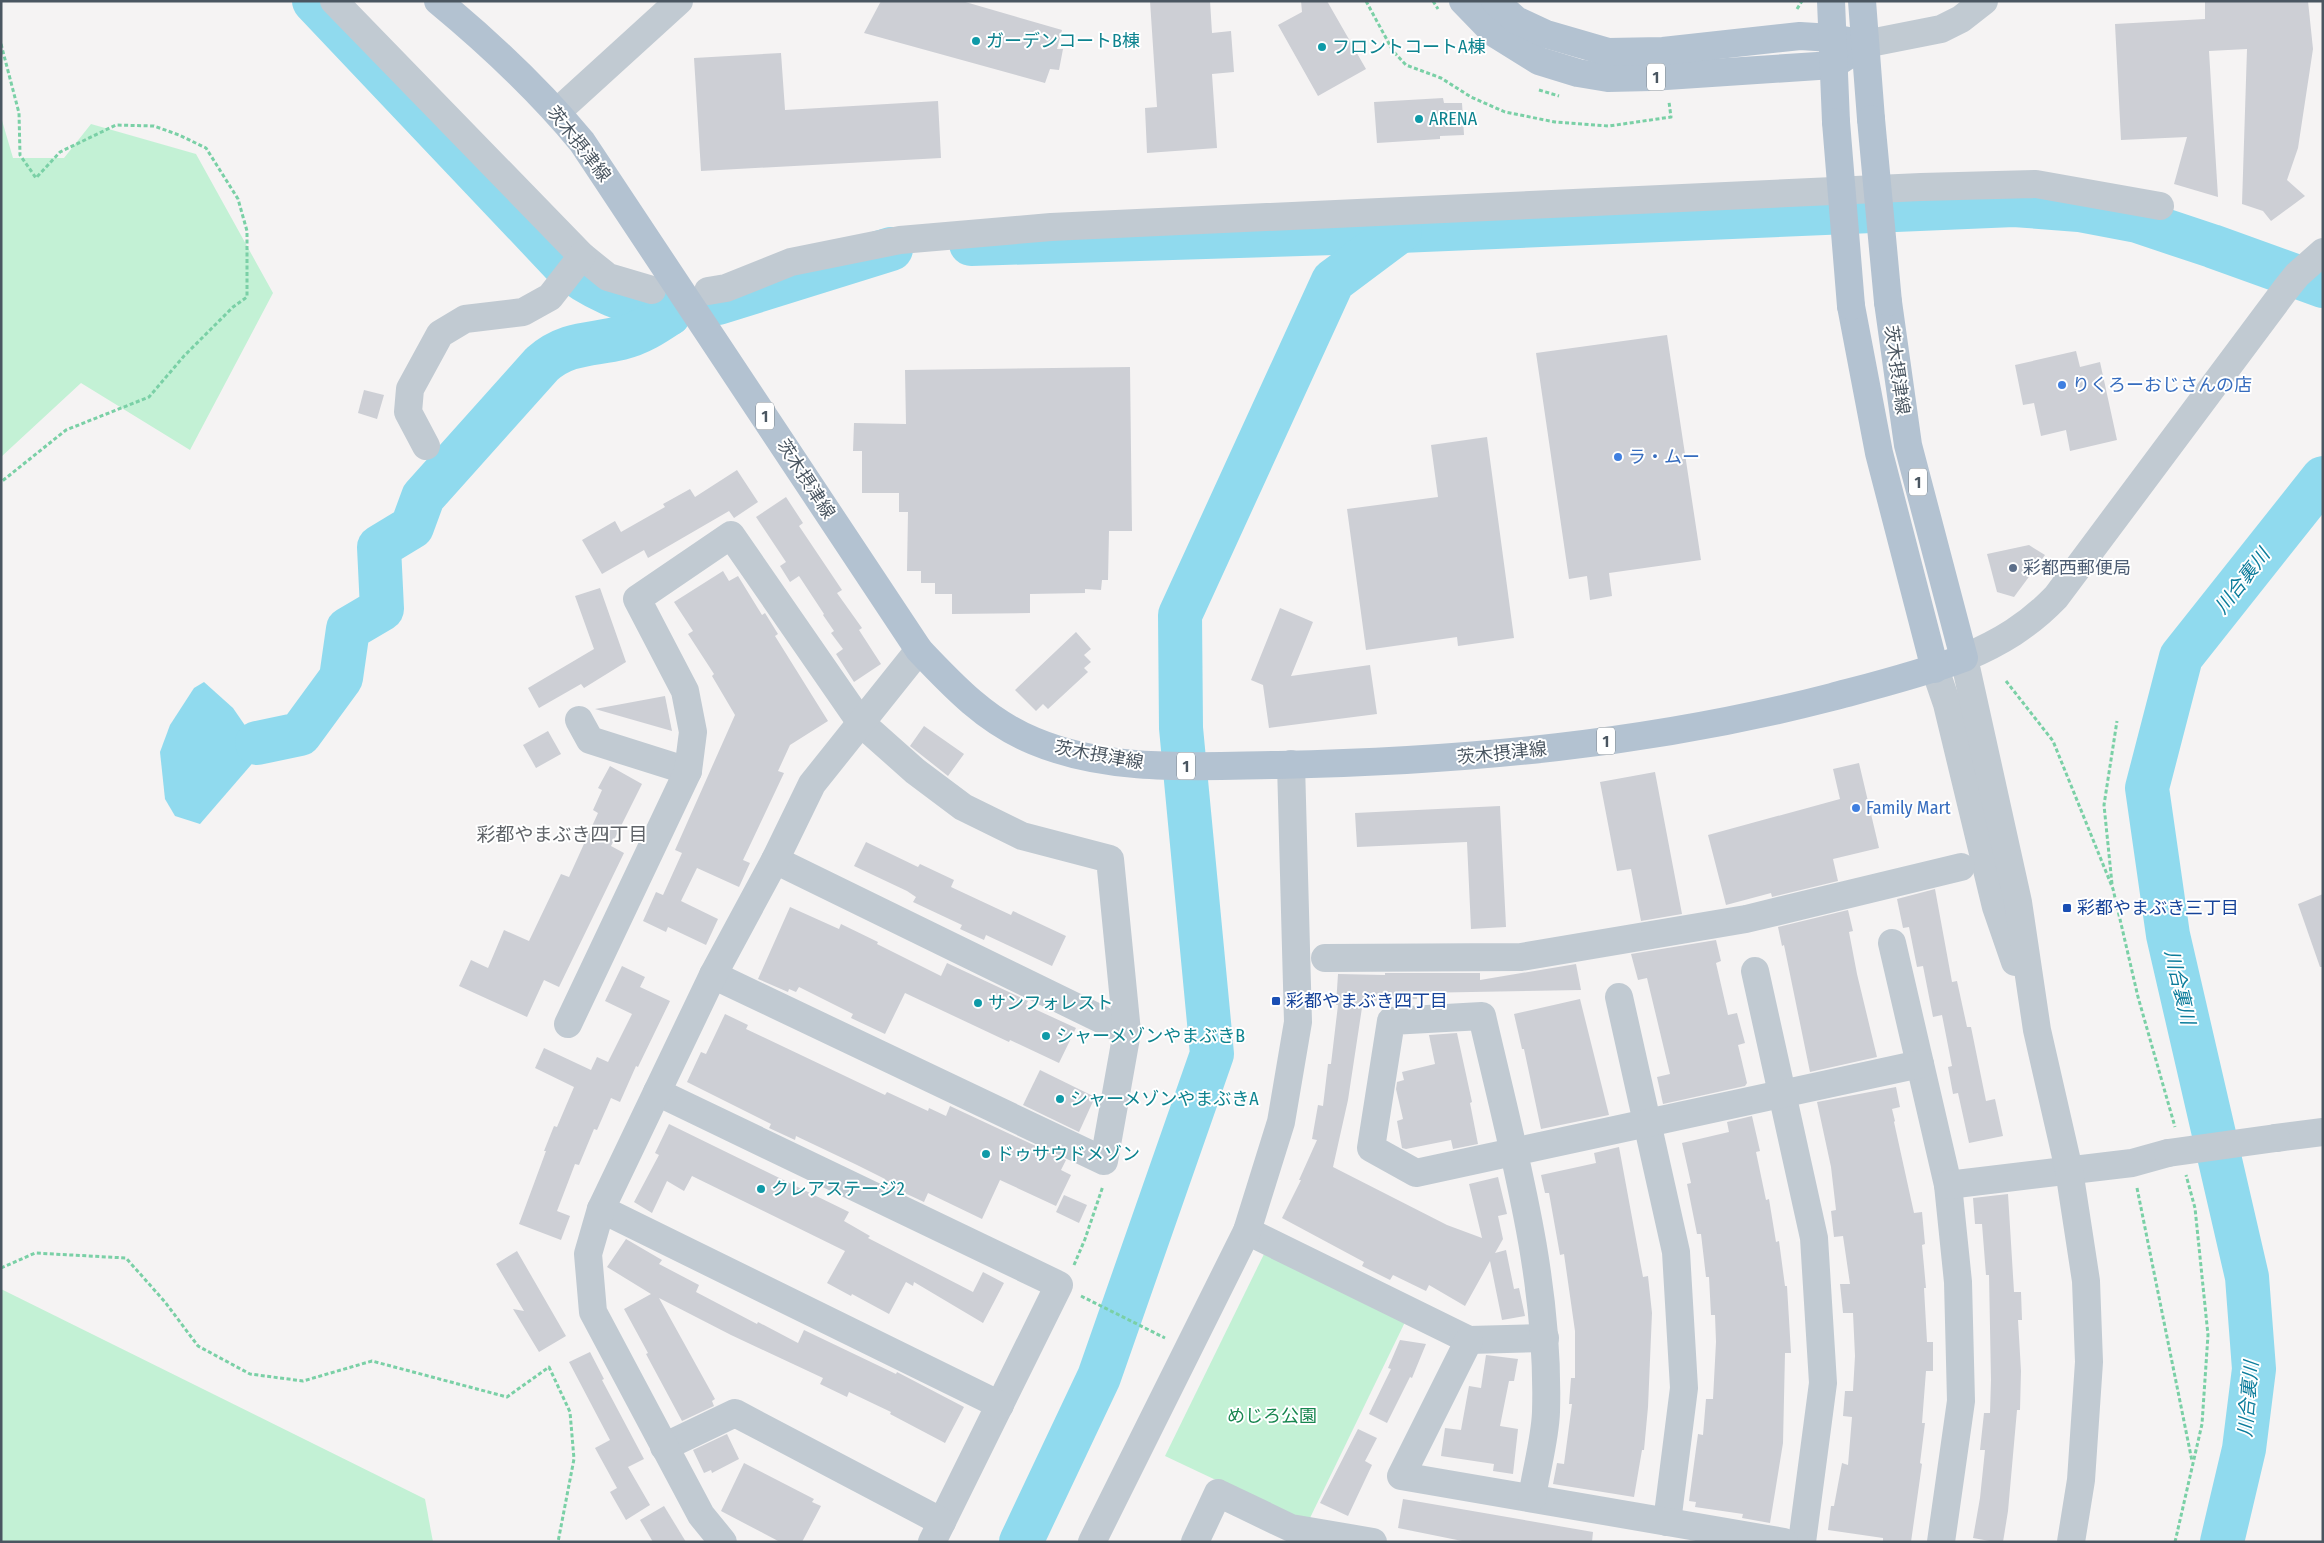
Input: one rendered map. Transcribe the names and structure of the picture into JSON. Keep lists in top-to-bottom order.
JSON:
{
  "streets": {
    "main road": ["1", "茨木摂津線"]
  },
  "crossings": [
    ["1", "茨木摂津線"]
  ],
  "districts": ["彩都やまぶき四丁目"],
  "water": ["川合裏川"],
  "parks": ["めじろ公園"],
  "places": {
    "other": [
      "ガーデンコートB棟",
      "フロントコートA棟",
      "ARENA",
      "りくろーおじさんの店",
      "ラ・ムー",
      "彩都西郵便局",
      "Family Mart",
      "サンフォレスト",
      "シャーメゾンやまぶきB",
      "シャーメゾンやまぶきA",
      "ドゥサウドメゾン",
      "クレアステージ2"
    ],
    "transit": ["彩都やまぶき三丁目", "彩都やまぶき四丁目"]
  }
}
